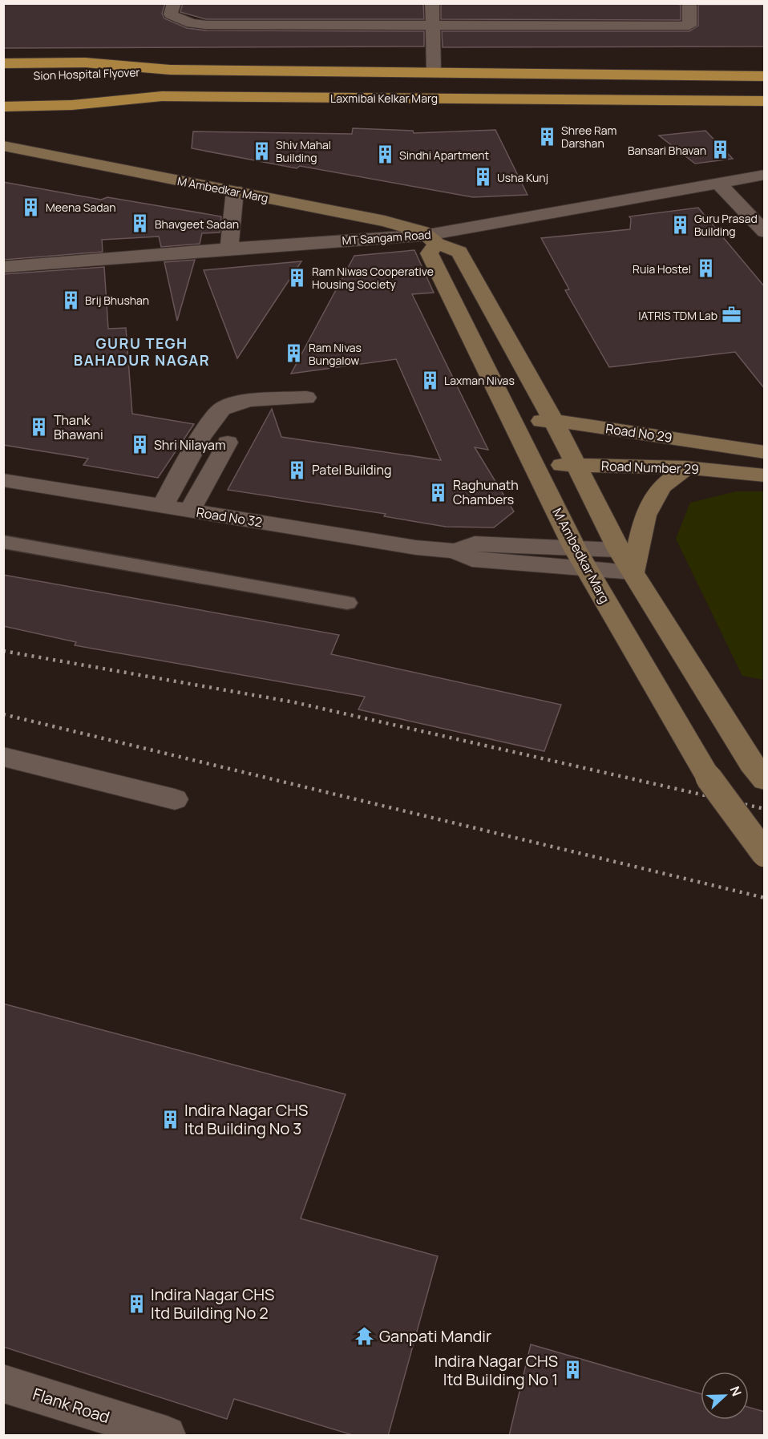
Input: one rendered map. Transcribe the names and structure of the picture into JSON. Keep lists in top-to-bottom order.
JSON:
{
  "streets": {
    "highway": ["Sion Hospital Flyover", "Laxmibai Kelkar Marg"],
    "main road": ["M Ambedkar Marg", "Road No 29", "Road Number 29"],
    "street": ["MT Sangam Road", "Road No 32", "Flank Road"]
  },
  "crossings": [
    ["Sion Hospital Flyover", "Laxmibai Kelkar Marg"],
    ["M Ambedkar Marg", "MT Sangam Road"],
    ["M Ambedkar Marg", "Road No 29"],
    ["M Ambedkar Marg", "Road Number 29"],
    ["M Ambedkar Marg", "Road No 32"]
  ],
  "districts": ["GURU TEGH BAHADUR NAGAR"],
  "places": {
    "building": [
      "Shree Ram Darshan",
      "Bansari Bhavan",
      "Shiv Mahal Building",
      "Sindhi Apartment",
      "Usha Kunj",
      "Meena Sadan",
      "Bhavgeet Sadan",
      "Guru Prasad Building",
      "Ruia Hostel",
      "Ram Niwas Cooperative Housing Society",
      "Brij Bhushan",
      "Ram Nivas Bungalow",
      "Laxman Nivas",
      "Thank Bhawani",
      "Shri Nilayam",
      "Patel Building",
      "Raghunath Chambers",
      "Indira Nagar CHS ltd Building No 3",
      "Indira Nagar CHS ltd Building No 2",
      "Indira Nagar CHS ltd Building No 1"
    ],
    "office": ["IATRIS TDM Lab"],
    "temple": ["Ganpati Mandir"]
  },
  "north": "right"
}
